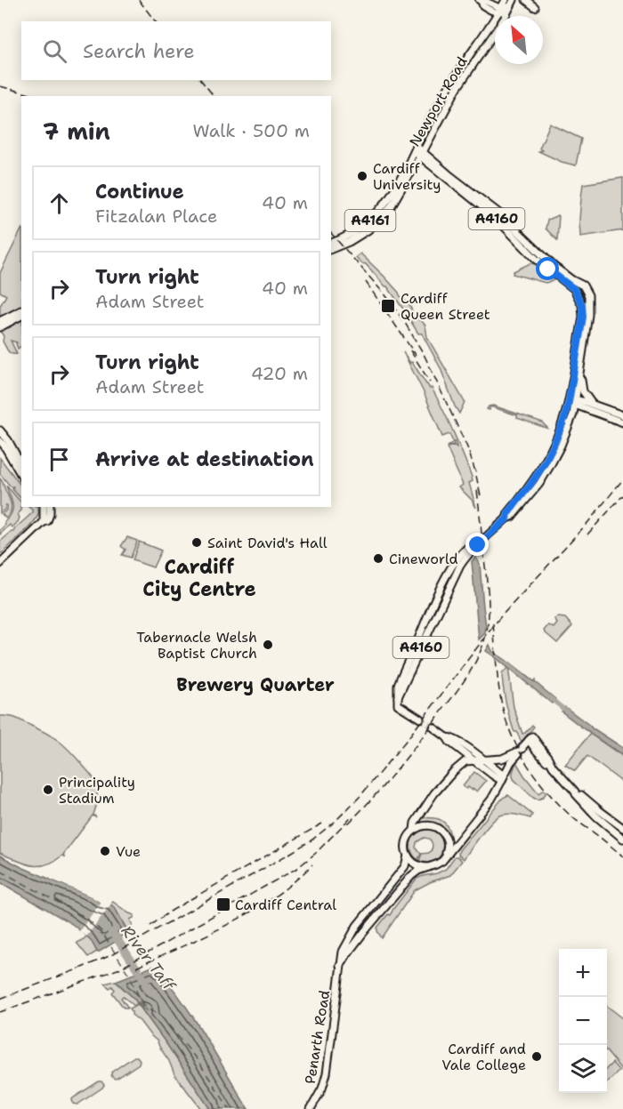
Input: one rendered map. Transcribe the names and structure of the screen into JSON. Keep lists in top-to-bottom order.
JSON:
{
  "streets": {
    "main road": [
      "Newport Road",
      "A4160",
      "A4161",
      "Penarth Road"
    ]
  },
  "crossings": [
    ["Newport Road", "A4160"]
  ],
  "districts": ["Cardiff City Centre", "Brewery Quarter"],
  "water": ["River Taff"],
  "places": {
    "other": [
      "Cardiff University",
      "Saint David's Hall",
      "Cineworld",
      "Tabernacle Welsh Baptist Church",
      "Principality Stadium",
      "Vue",
      "Cardiff and Vale College"
    ],
    "transit": ["Cardiff Queen Street", "Cardiff Central"]
  },
  "north": "top left",
  "page": {
    "search": "Search here",
    "heading": ["7 min", "Walk · 500 m"],
    "list": [
      ["Continue", "Fitzalan Place", "40 m"],
      ["Turn right", "Adam Street", "40 m"],
      ["Turn right", "Adam Street", "420 m"],
      "Arrive at destination"
    ],
    "map_buttons": ["+", "−"]
  }
}
